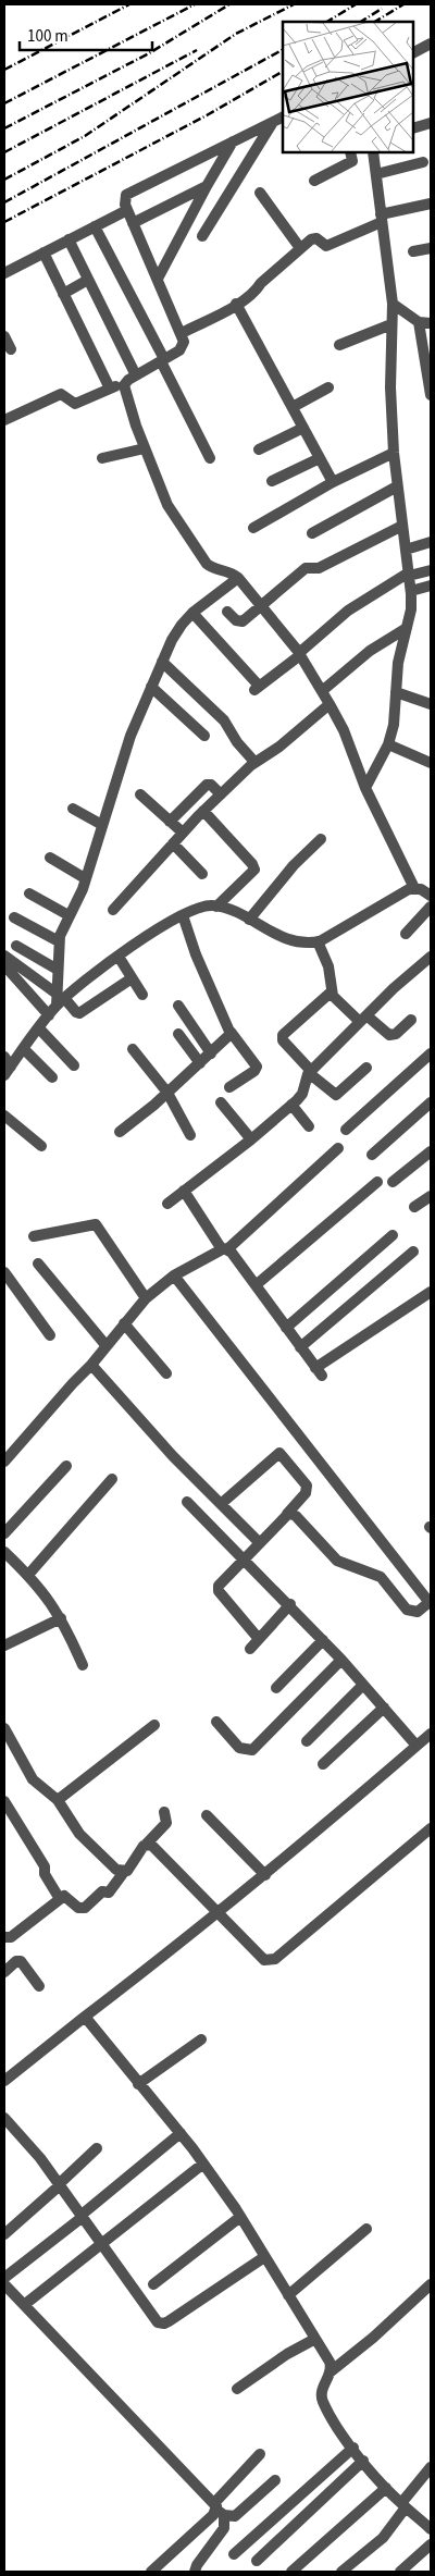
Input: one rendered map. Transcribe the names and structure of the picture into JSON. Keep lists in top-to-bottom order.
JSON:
{
  "scale_bar": "100 m"
}
